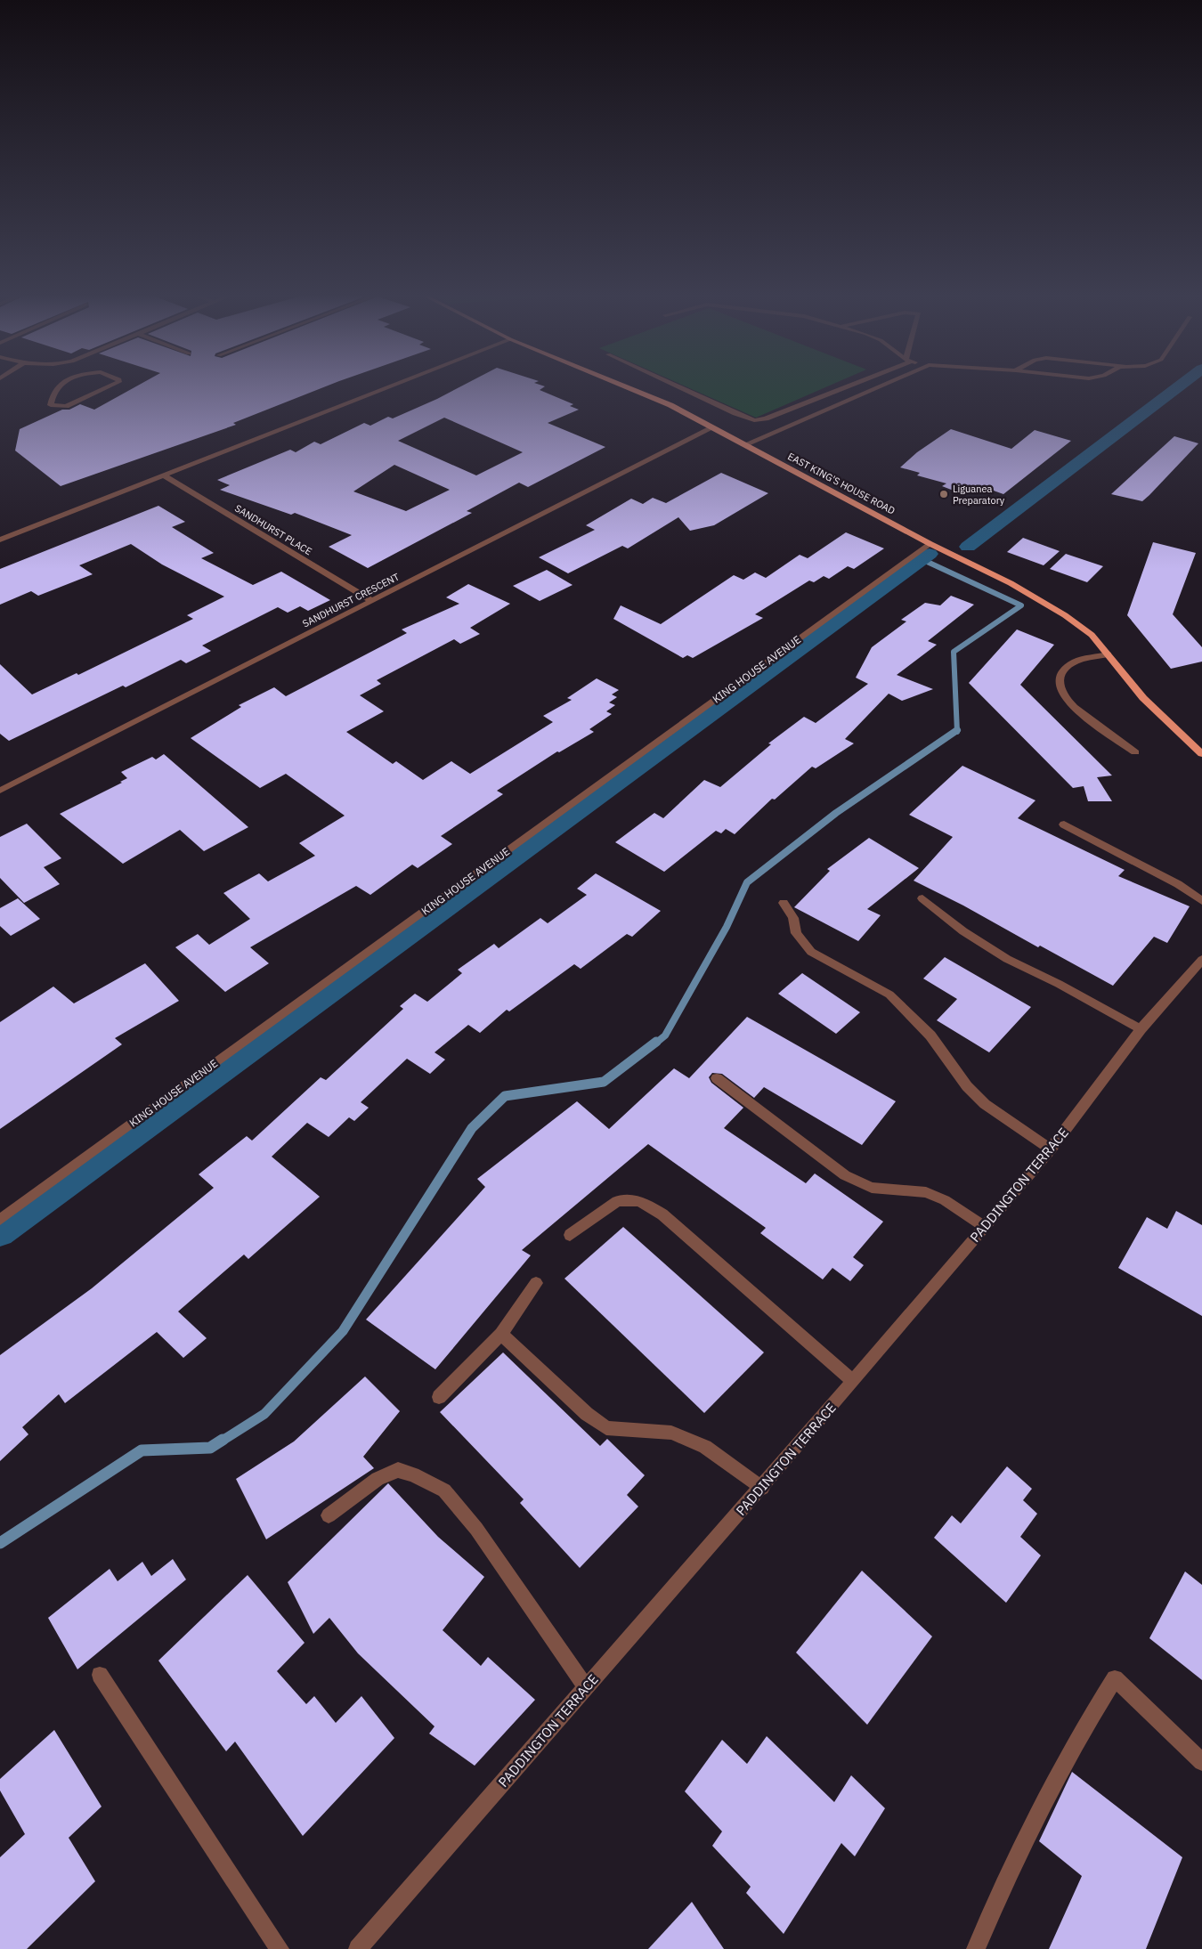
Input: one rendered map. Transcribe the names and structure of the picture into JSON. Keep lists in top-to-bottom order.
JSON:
{
  "streets": {
    "main road": ["EAST KING'S HOUSE ROAD"],
    "street": [
      "SANDHURST PLACE",
      "SANDHURST CRESCENT",
      "KING HOUSE AVENUE",
      "PADDINGTON TERRACE"
    ]
  },
  "crossings": [
    ["EAST KING'S HOUSE ROAD", "SANDHURST CRESCENT"],
    ["EAST KING'S HOUSE ROAD", "KING HOUSE AVENUE"],
    ["SANDHURST PLACE", "SANDHURST CRESCENT"]
  ],
  "places": ["Liguanea Preparatory"]
}
